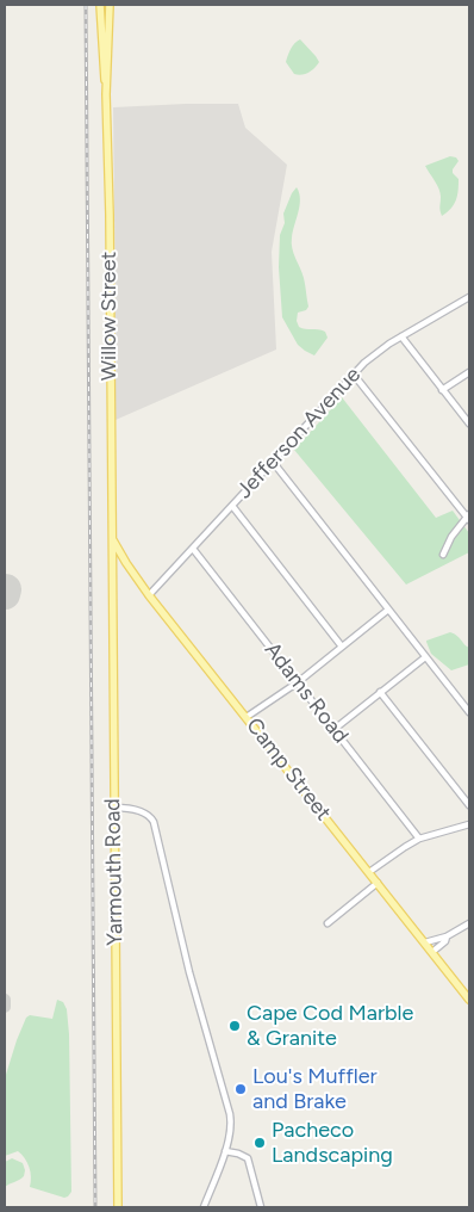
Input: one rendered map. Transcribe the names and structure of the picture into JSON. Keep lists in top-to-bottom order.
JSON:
{
  "streets": {
    "main road": ["Willow Street", "Camp Street", "Yarmouth Road"],
    "street": ["Jefferson Avenue", "Adams Road"]
  },
  "crossings": [
    ["Willow Street", "Camp Street"],
    ["Willow Street", "Yarmouth Road"],
    ["Jefferson Avenue", "Adams Road"],
    ["Jefferson Avenue", "Camp Street"],
    ["Camp Street", "Yarmouth Road"]
  ],
  "places": ["Cape Cod Marble & Granite", "Lou's Muffler and Brake", "Pacheco Landscaping"]
}
